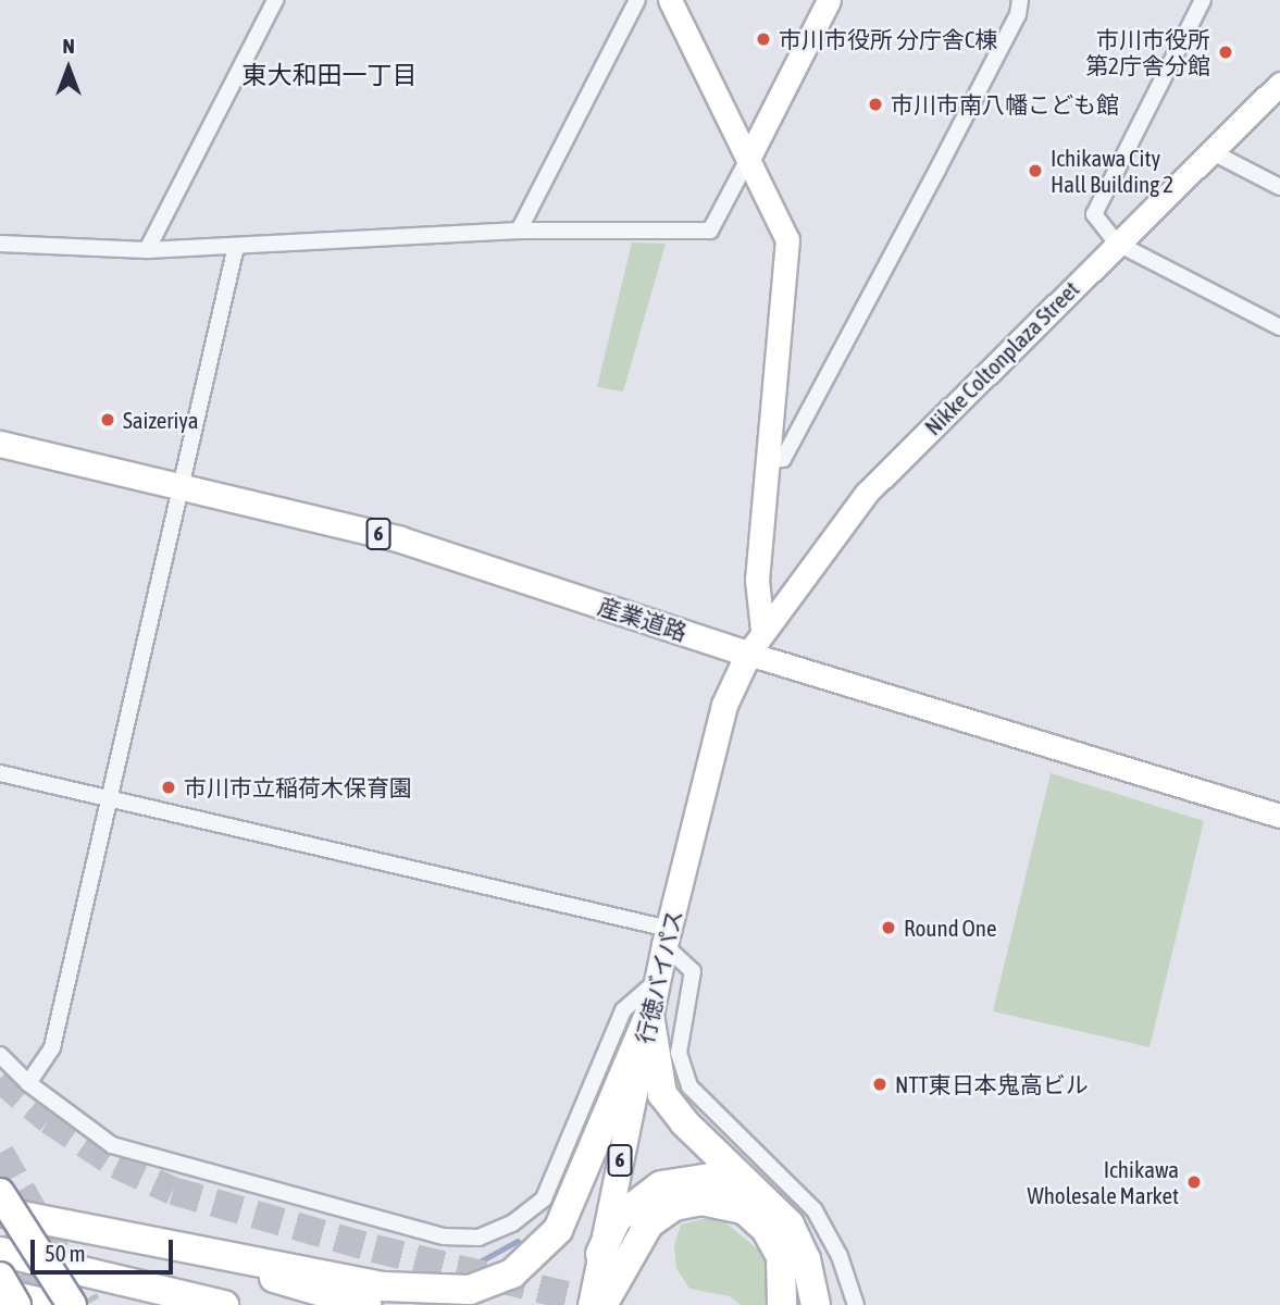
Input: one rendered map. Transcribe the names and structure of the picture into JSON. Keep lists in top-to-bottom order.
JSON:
{
  "streets": {
    "main road": ["6", "産業道路", "行徳バイパス"],
    "street": ["Nikke Coltonplaza Street"]
  },
  "crossings": [
    ["Nikke Coltonplaza Street", "産業道路"],
    ["Nikke Coltonplaza Street", "行徳バイパス"],
    ["産業道路", "行徳バイパス"]
  ],
  "districts": ["東大和田一丁目"],
  "places": [
    "市川市役所 分庁舎C棟",
    "市川市役所 第2庁舎分館",
    "市川市南八幡こども館",
    "Ichikawa City Hall Building 2",
    "Saizeriya",
    "市川市立稲荷木保育園",
    "Round One",
    "NTT東日本鬼高ビル",
    "Ichikawa Wholesale Market"
  ],
  "scale_bar": "50 m",
  "north": "top"
}
